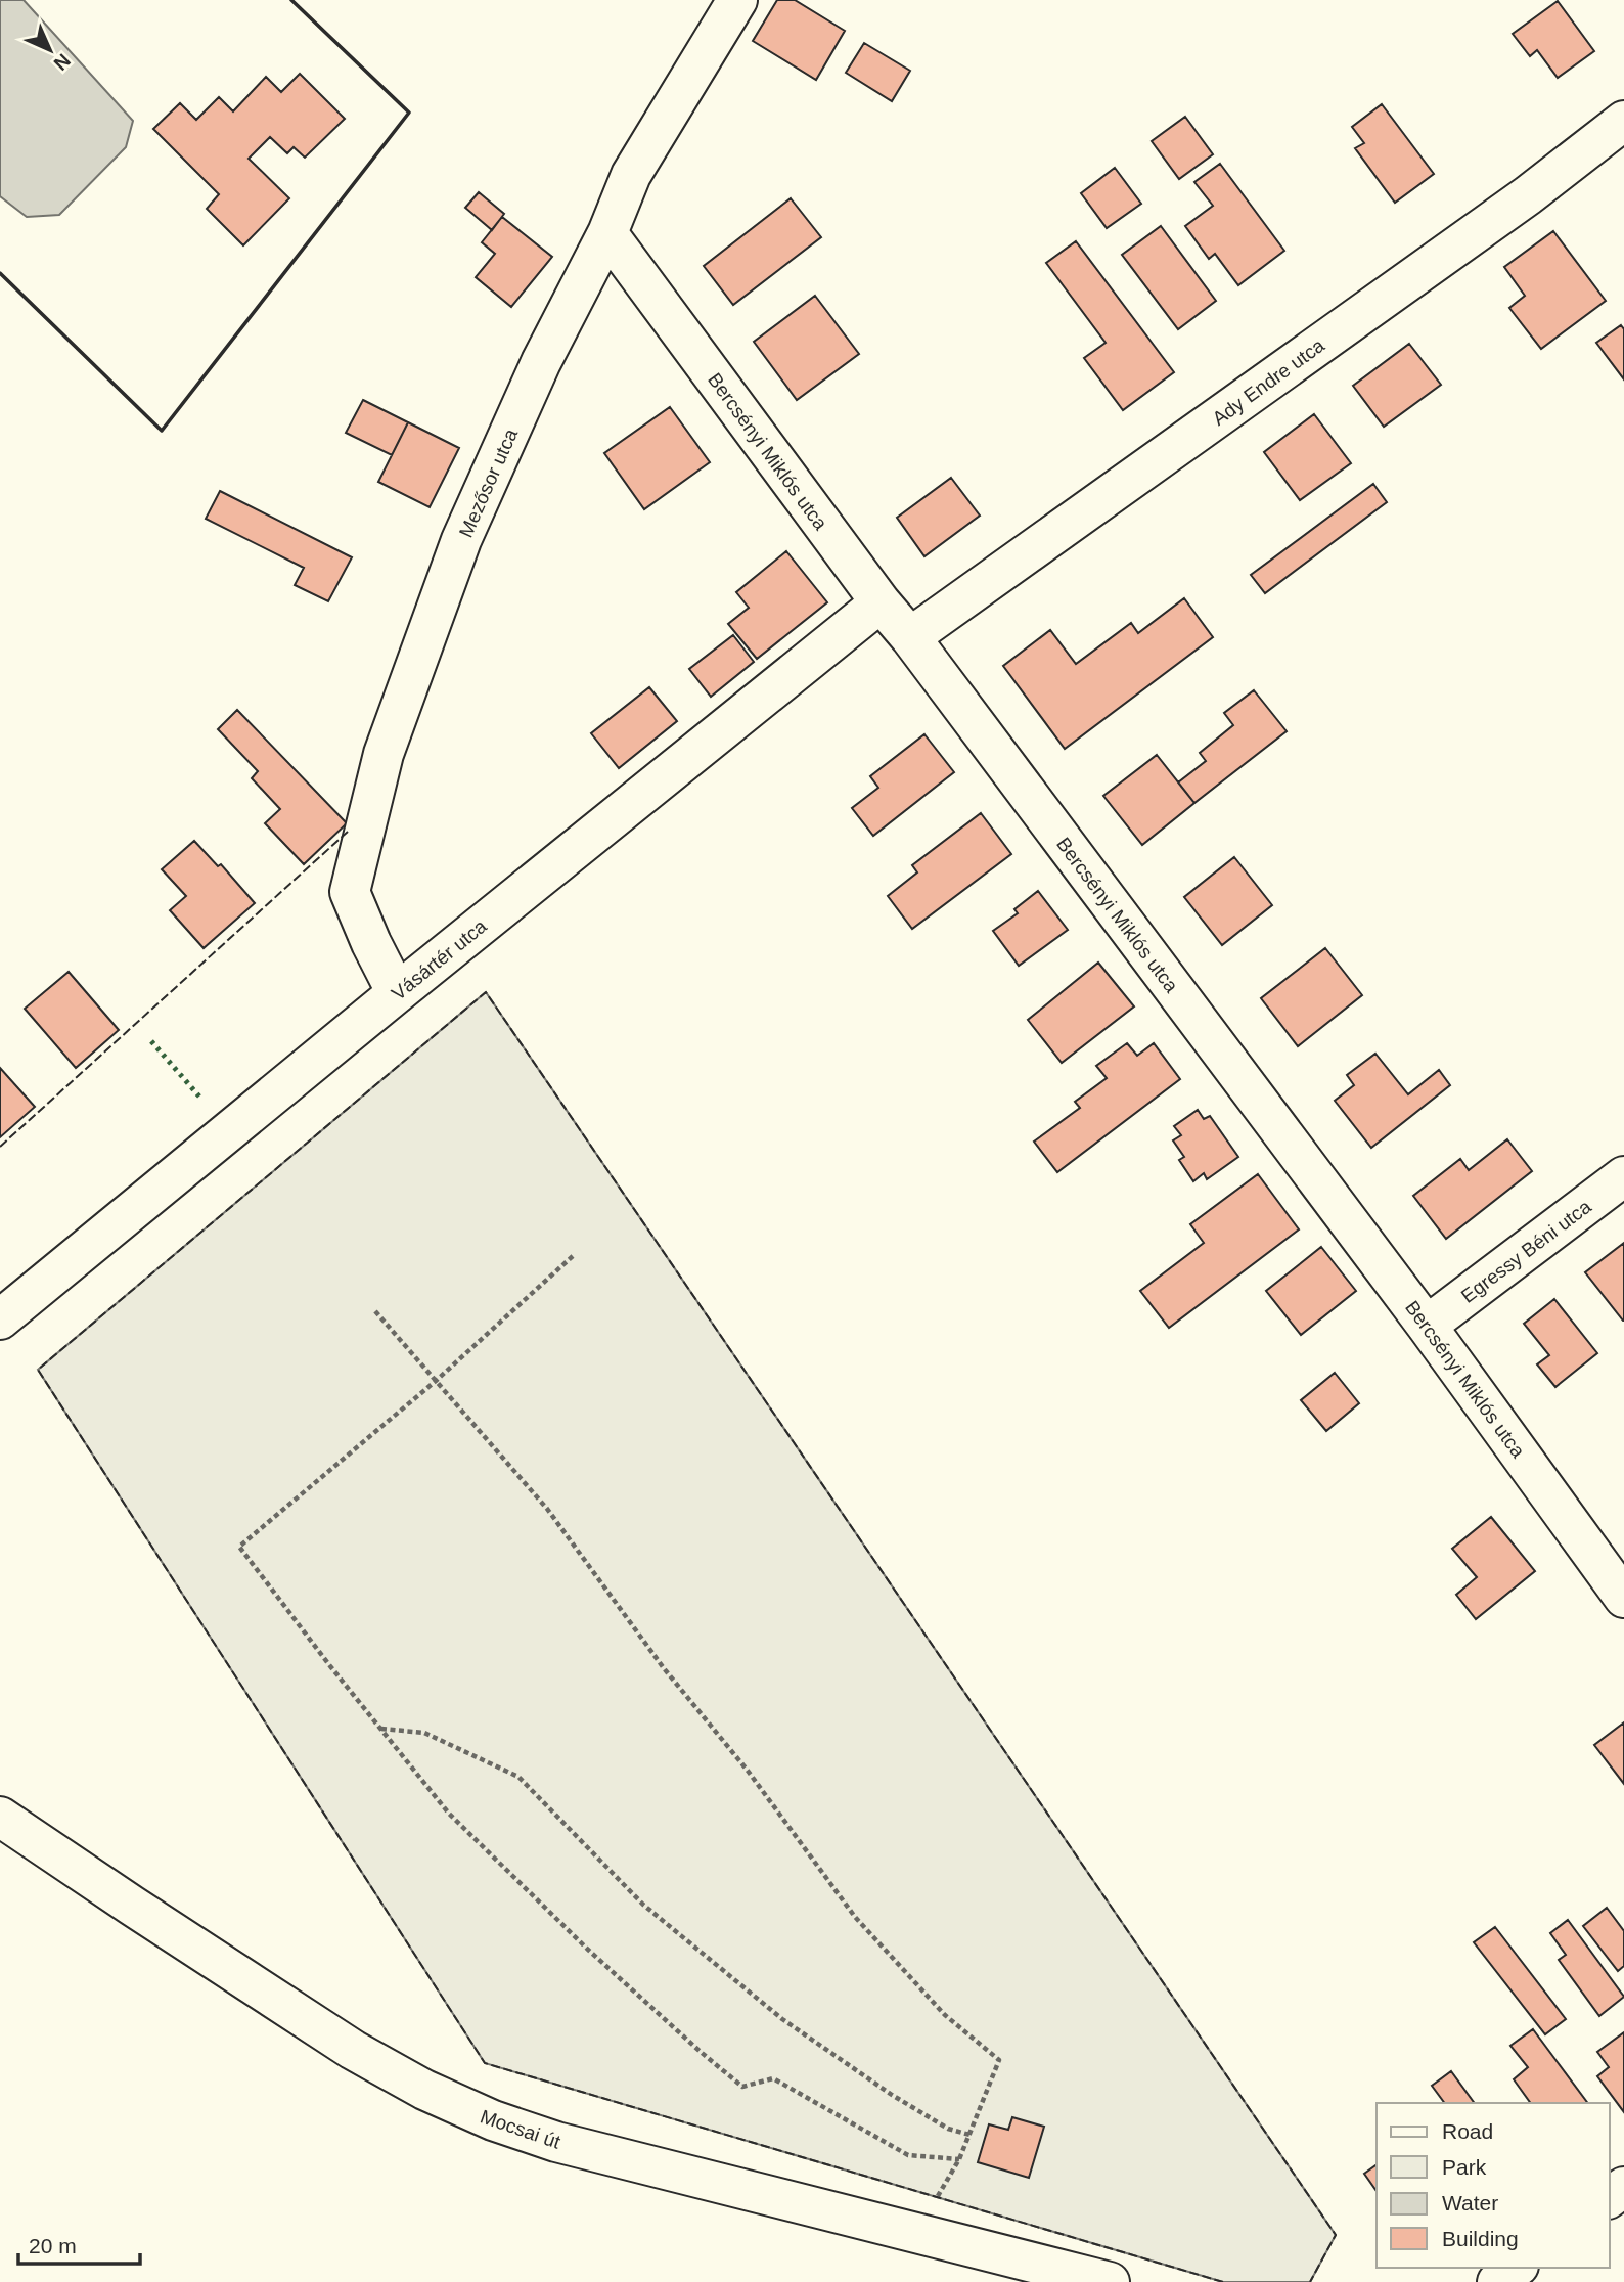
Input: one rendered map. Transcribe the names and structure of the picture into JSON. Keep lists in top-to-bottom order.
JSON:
{
  "streets": {
    "street": [
      "Ady Endre utca",
      "Bercsényi Miklós utca",
      "Mezősor utca",
      "Vásártér utca",
      "Egressy Béni utca",
      "Mocsai út"
    ]
  },
  "crossings": [
    ["Ady Endre utca", "Bercsényi Miklós utca"],
    ["Bercsényi Miklós utca", "Mezősor utca"],
    ["Bercsényi Miklós utca", "Vásártér utca"],
    ["Bercsényi Miklós utca", "Egressy Béni utca"],
    ["Mezősor utca", "Vásártér utca"]
  ],
  "legend": [
    "Road",
    "Park",
    "Water",
    "Building"
  ],
  "scale_bar": "20 m",
  "north": "bottom right"
}
